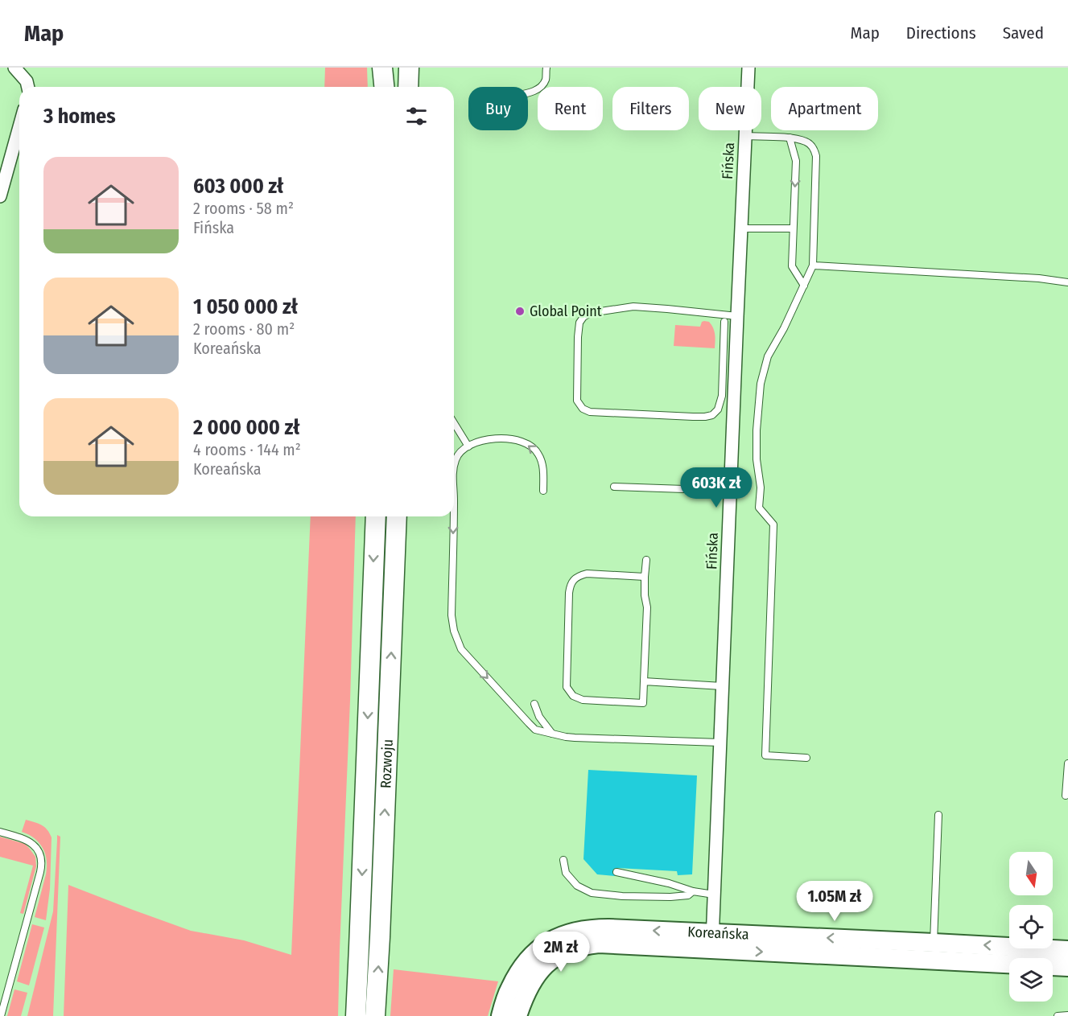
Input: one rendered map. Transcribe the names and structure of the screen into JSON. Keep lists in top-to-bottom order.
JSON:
{
  "streets": {
    "main road": ["Rozwoju"],
    "street": ["Fińska", "Koreańska"]
  },
  "crossings": [
    ["Fińska", "Koreańska"]
  ],
  "places": ["Global Point"],
  "north": "bottom",
  "page": {
    "header": "Map",
    "nav": ["Map", "Directions", "Saved"],
    "chip": [
      "Buy",
      "Rent",
      "Filters",
      "New",
      "Apartment"
    ],
    "heading": "3 homes",
    "list": [
      {
        "name": "603 000 zł",
        "note": "2 rooms · 58 m² · Fińska"
      },
      {
        "name": "1 050 000 zł",
        "note": "2 rooms · 80 m² · Koreańska"
      },
      {
        "name": "2 000 000 zł",
        "note": "4 rooms · 144 m² · Koreańska"
      }
    ],
    "price": ["603K zł", "1.05M zł", "2M zł"]
  }
}
